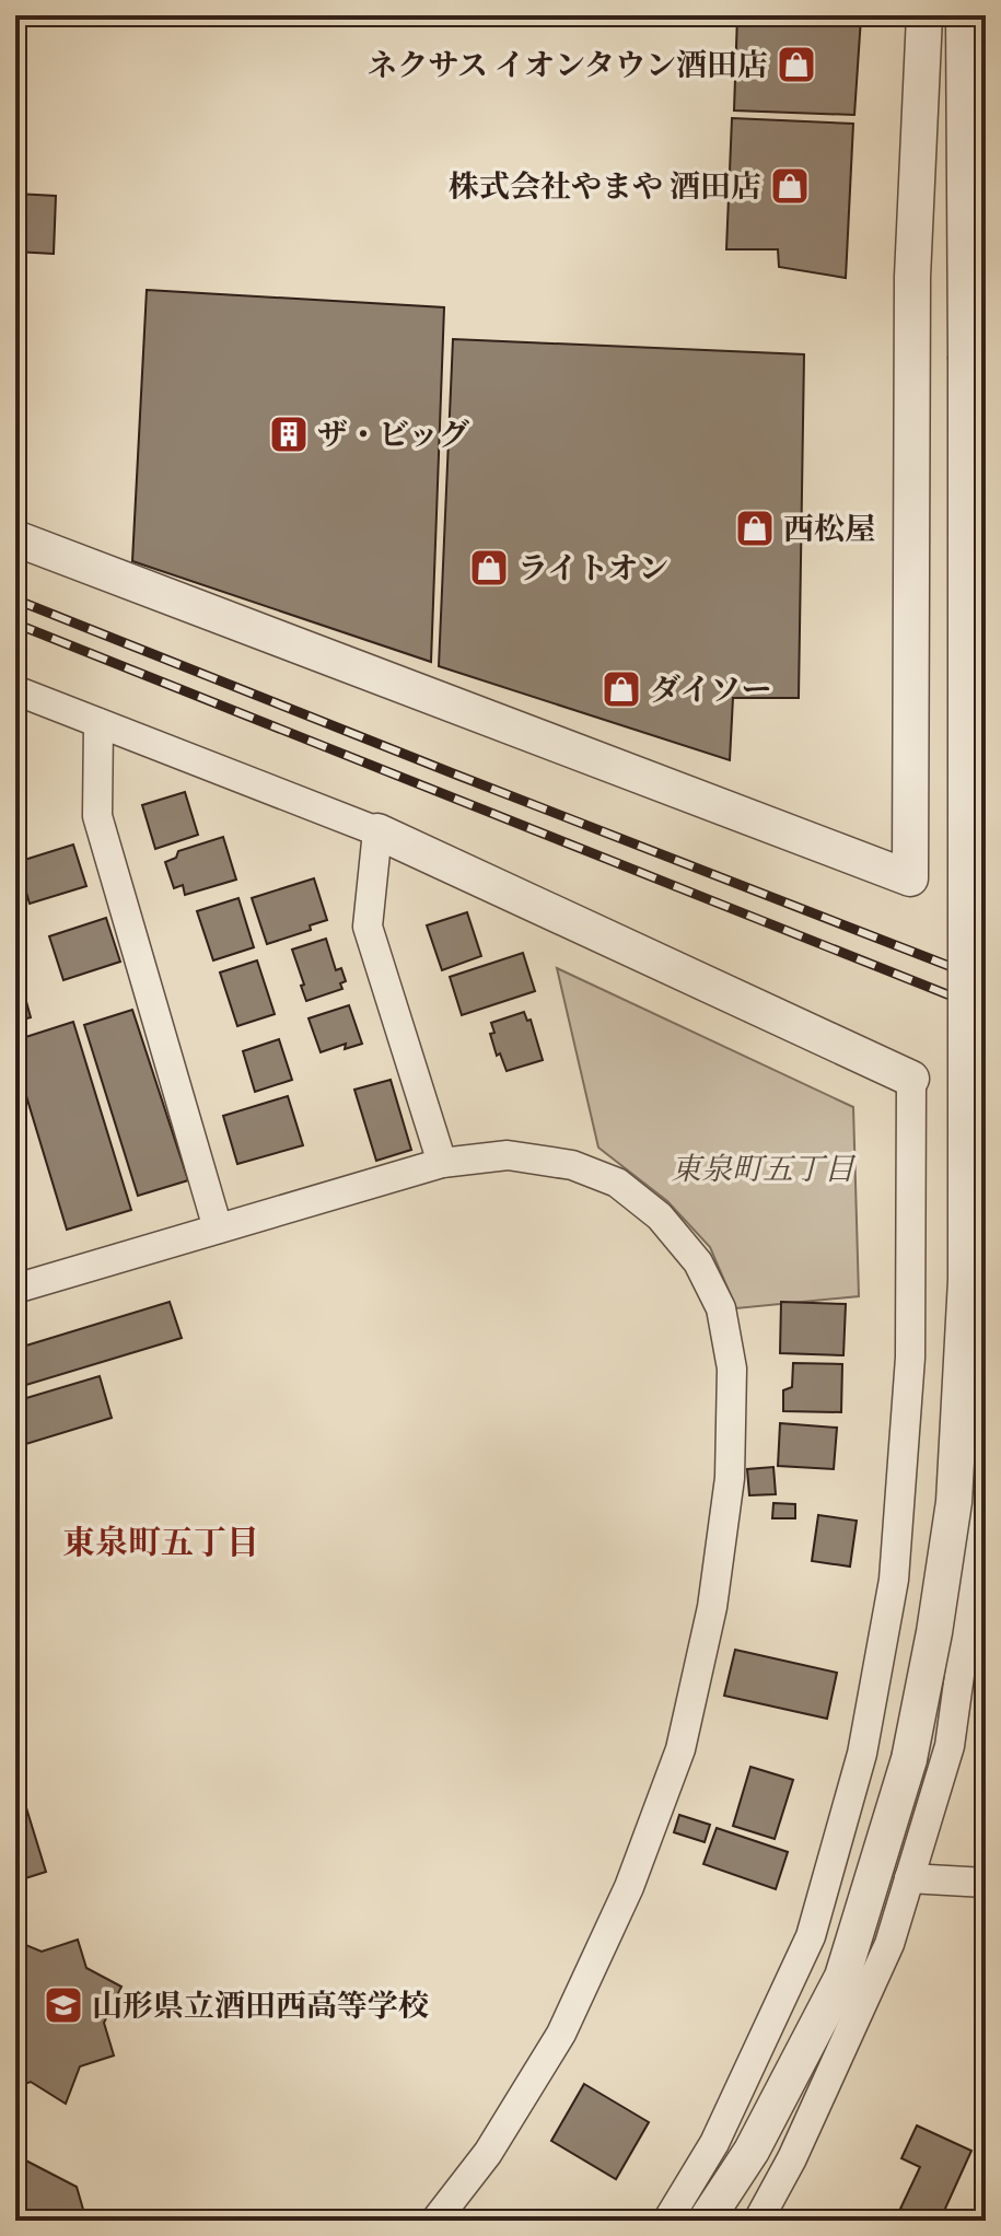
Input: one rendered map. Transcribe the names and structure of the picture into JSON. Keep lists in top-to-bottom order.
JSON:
{
  "districts": ["東泉町五丁目"],
  "parks": ["東泉町五丁目"],
  "places": {
    "shop": [
      "ネクサス イオンタウン酒田店",
      "株式会社やまや 酒田店",
      "西松屋",
      "ライトオン",
      "ダイソー"
    ],
    "building": ["ザ・ビッグ"],
    "school or university": ["山形県立酒田西高等学校"]
  }
}
